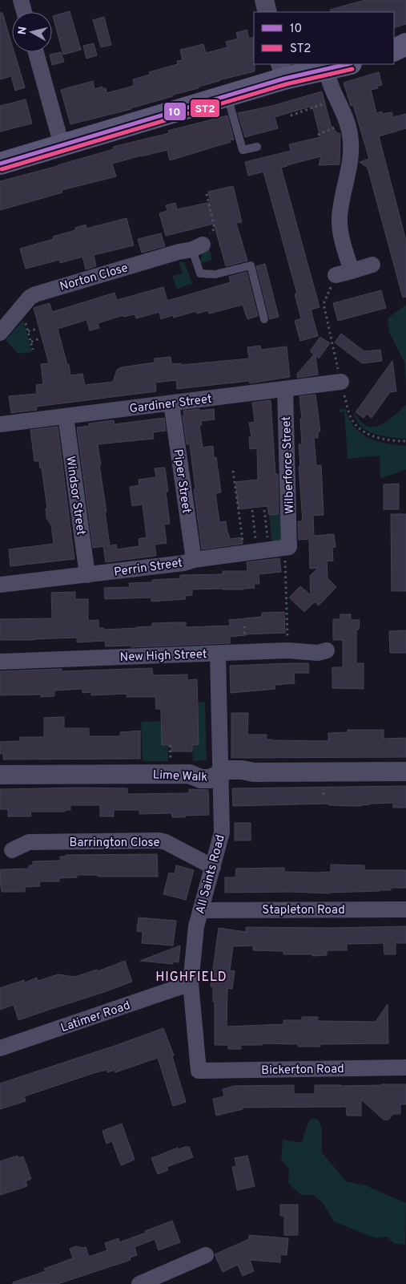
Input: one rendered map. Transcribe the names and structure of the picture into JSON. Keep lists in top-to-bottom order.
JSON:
{
  "streets": {
    "street": [
      "Norton Close",
      "Gardiner Street",
      "Wilberforce Street",
      "Piper Street",
      "Windsor Street",
      "Perrin Street",
      "New High Street",
      "Lime Walk",
      "Barrington Close",
      "All Saints Road",
      "Stapleton Road",
      "Latimer Road",
      "Bickerton Road"
    ]
  },
  "crossings": [
    ["Gardiner Street", "Wilberforce Street"],
    ["Gardiner Street", "Piper Street"],
    ["Gardiner Street", "Windsor Street"],
    ["Wilberforce Street", "Perrin Street"],
    ["Piper Street", "Perrin Street"],
    ["Windsor Street", "Perrin Street"],
    ["New High Street", "All Saints Road"],
    ["Lime Walk", "All Saints Road"],
    ["Barrington Close", "All Saints Road"],
    ["All Saints Road", "Stapleton Road"],
    ["All Saints Road", "Latimer Road"],
    ["All Saints Road", "Bickerton Road"]
  ],
  "districts": ["HIGHFIELD"],
  "lines": ["transit line 10", "transit line ST2"],
  "legend": ["10", "ST2"],
  "north": "left"
}
